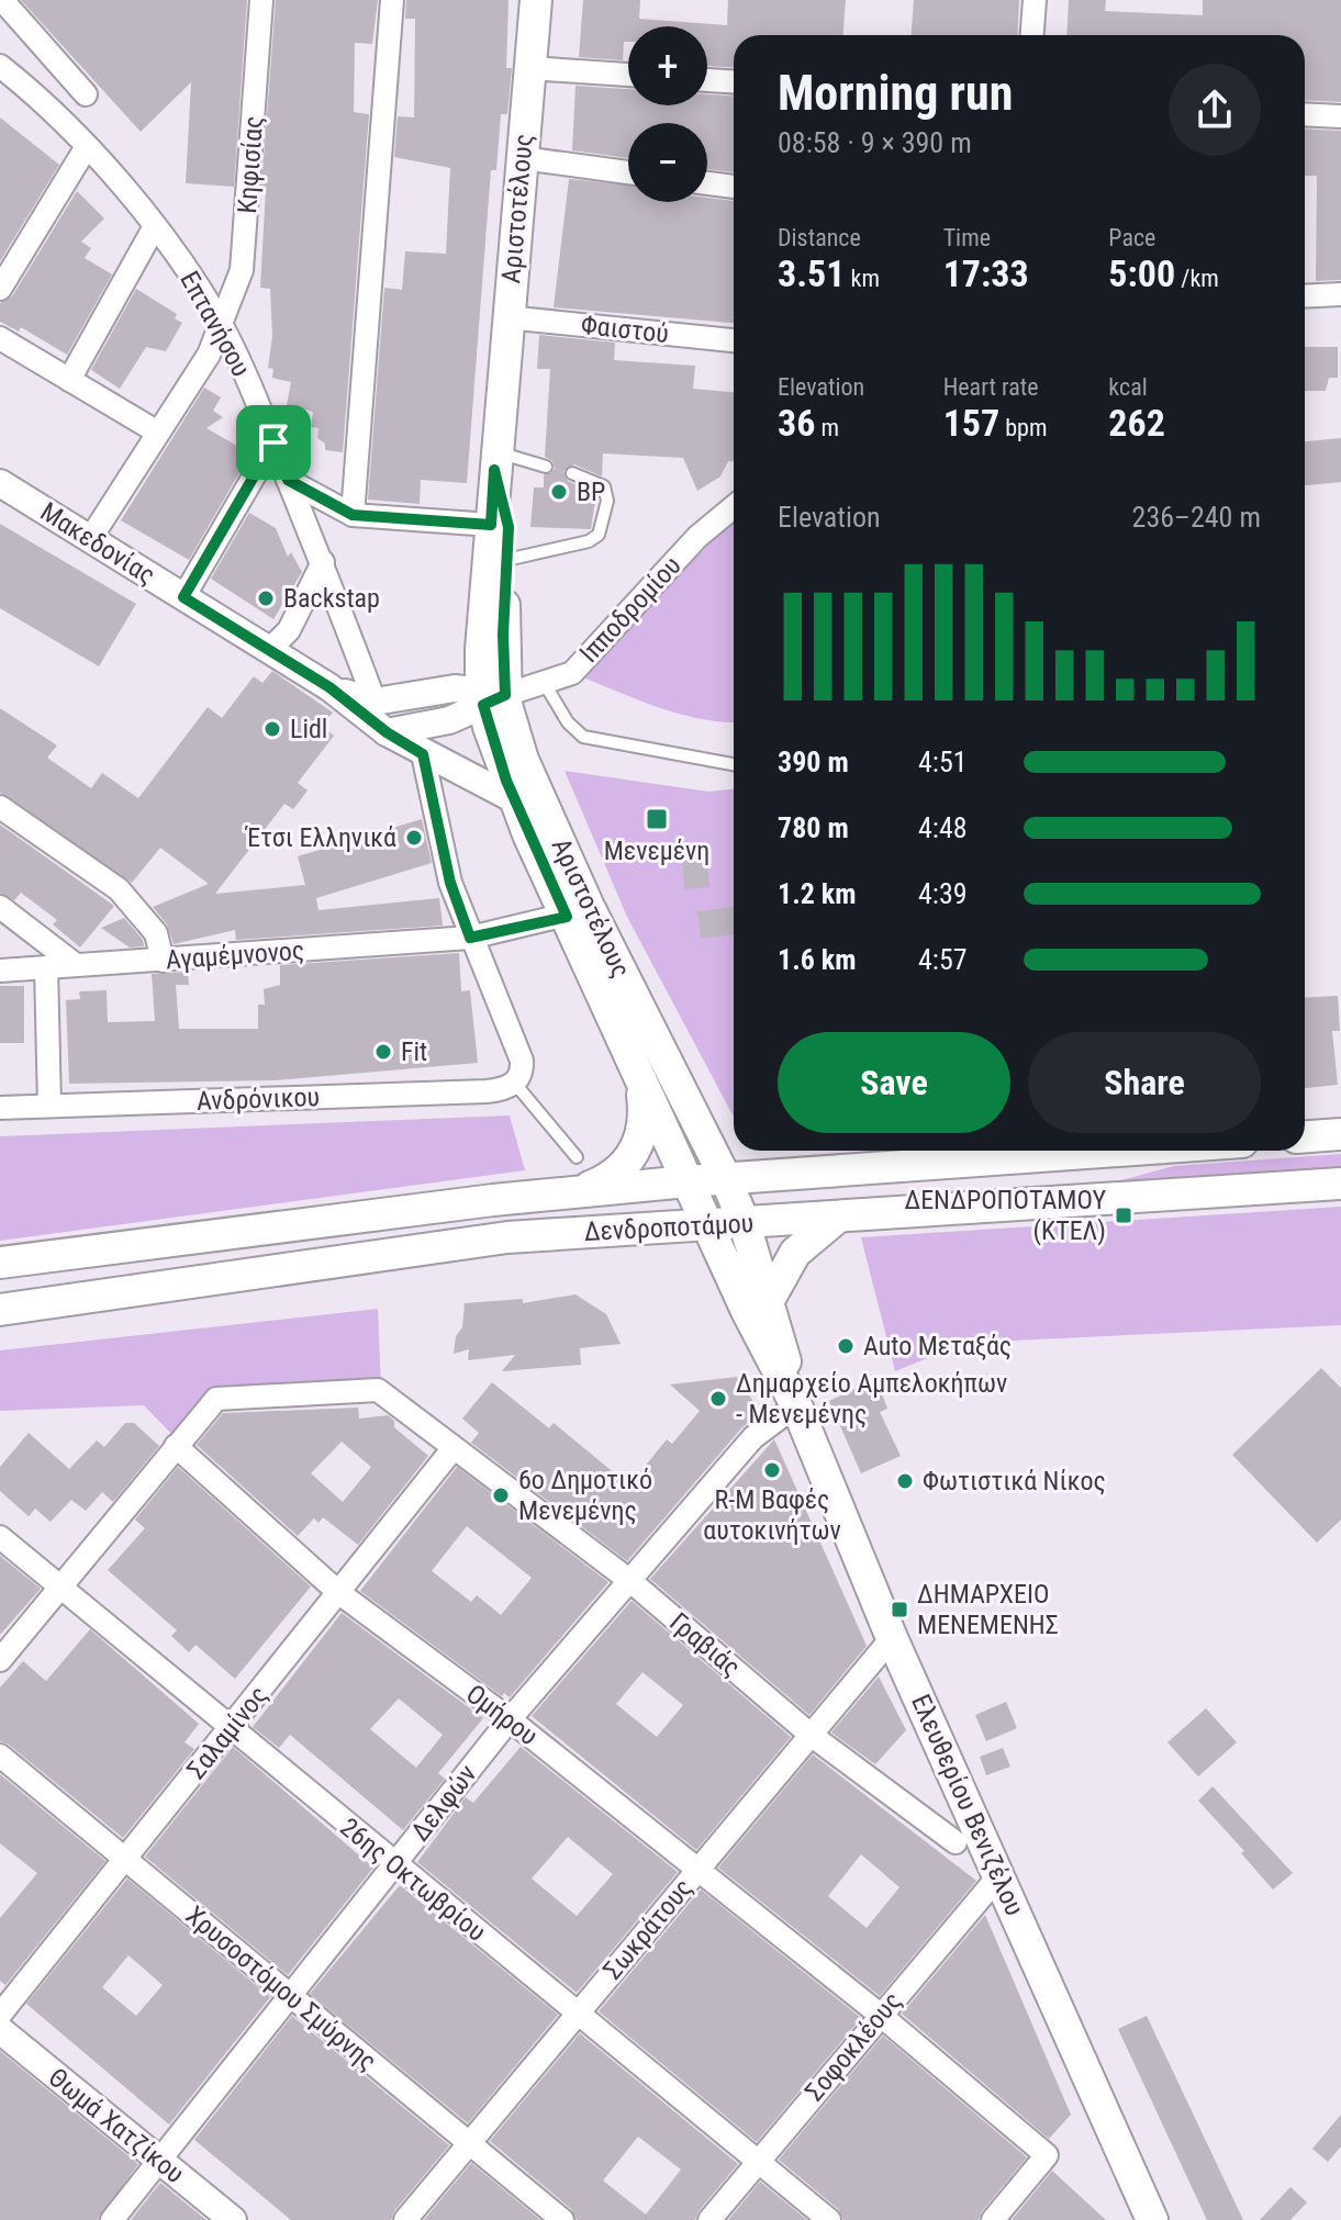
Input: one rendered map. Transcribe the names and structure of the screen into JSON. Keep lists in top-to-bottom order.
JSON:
{
  "streets": {
    "main road": ["Αριστοτέλους", "Δενδροποτάμου", "Ελευθερίου Βενιζέλου"],
    "street": [
      "Κηφισίας",
      "Επτανήσου",
      "Φαιστού",
      "Μακεδονίας",
      "Ιπποδρομίου",
      "Αγαμέμνονος",
      "Ανδρόνικου",
      "Γραβιάς",
      "Ομήρου",
      "Σαλαμίνος",
      "Δελφών",
      "26ης Οκτωβρίου",
      "Σωκράτους",
      "Χρυσοστόμου Σμύρνης",
      "Σοφοκλέους",
      "Θωμά Χατζίκου"
    ]
  },
  "crossings": [
    ["Κηφισίας", "Επτανήσου"],
    ["Κηφισίας", "Μακεδονίας"],
    ["Αριστοτέλους", "Φαιστού"],
    ["Αριστοτέλους", "Μακεδονίας"],
    ["Αριστοτέλους", "Ιπποδρομίου"],
    ["Αριστοτέλους", "Αγαμέμνονος"],
    ["Αριστοτέλους", "Δενδροποτάμου"],
    ["Αριστοτέλους", "Ελευθερίου Βενιζέλου"],
    ["Επτανήσου", "Μακεδονίας"],
    ["Μακεδονίας", "Ιπποδρομίου"],
    ["Δενδροποτάμου", "Ελευθερίου Βενιζέλου"],
    ["Γραβιάς", "Ομήρου"],
    ["Γραβιάς", "Σαλαμίνος"],
    ["Γραβιάς", "Δελφών"],
    ["Γραβιάς", "Σωκράτους"],
    ["Ομήρου", "Σαλαμίνος"],
    ["Ομήρου", "Δελφών"],
    ["Ομήρου", "Σωκράτους"],
    ["Ομήρου", "Σοφοκλέους"],
    ["Σαλαμίνος", "26ης Οκτωβρίου"],
    ["Σαλαμίνος", "Χρυσοστόμου Σμύρνης"],
    ["Δελφών", "Ελευθερίου Βενιζέλου"],
    ["Δελφών", "26ης Οκτωβρίου"],
    ["Δελφών", "Χρυσοστόμου Σμύρνης"],
    ["Δελφών", "Θωμά Χατζίκου"],
    ["Ελευθερίου Βενιζέλου", "Σωκράτους"],
    ["Ελευθερίου Βενιζέλου", "Σοφοκλέους"],
    ["26ης Οκτωβρίου", "Σωκράτους"],
    ["26ης Οκτωβρίου", "Σοφοκλέους"],
    ["Σωκράτους", "Χρυσοστόμου Σμύρνης"]
  ],
  "places": {
    "other": [
      "BP",
      "Backstap",
      "Lidl",
      "Έτσι Ελληνικά",
      "Fit",
      "Auto Μεταξάς",
      "Δημαρχείο Αμπελοκήπων - Μενεμένης",
      "R-M Βαφές αυτοκινήτων",
      "Φωτιστικά Νίκος",
      "6ο Δημοτικό Μενεμένης"
    ],
    "transit": ["Μενεμένη", "ΔΕΝΔΡΟΠΟΤΑΜΟΥ (ΚΤΕΛ)", "ΔΗΜΑΡΧΕΙΟ ΜΕΝΕΜΕΝΗΣ"]
  },
  "page": {
    "map_buttons": ["+", "−"],
    "heading": ["Morning run", "08:58 · 9 × 390 m"],
    "stats": [
      ["Distance", "3.51 km"],
      ["Time", "17:33"],
      ["Pace", "5:00 /km"],
      ["Elevation", "36 m"],
      ["Heart rate", "157 bpm"],
      ["kcal", "262"]
    ],
    "chart": ["Elevation", "236–240 m"],
    "list": [
      {
        "name": "390 m",
        "note": "4:51"
      },
      {
        "name": "780 m",
        "note": "4:48"
      },
      {
        "name": "1.2 km",
        "note": "4:39"
      },
      {
        "name": "1.6 km",
        "note": "4:57"
      }
    ],
    "buttons": ["Save", "Share"]
  }
}
